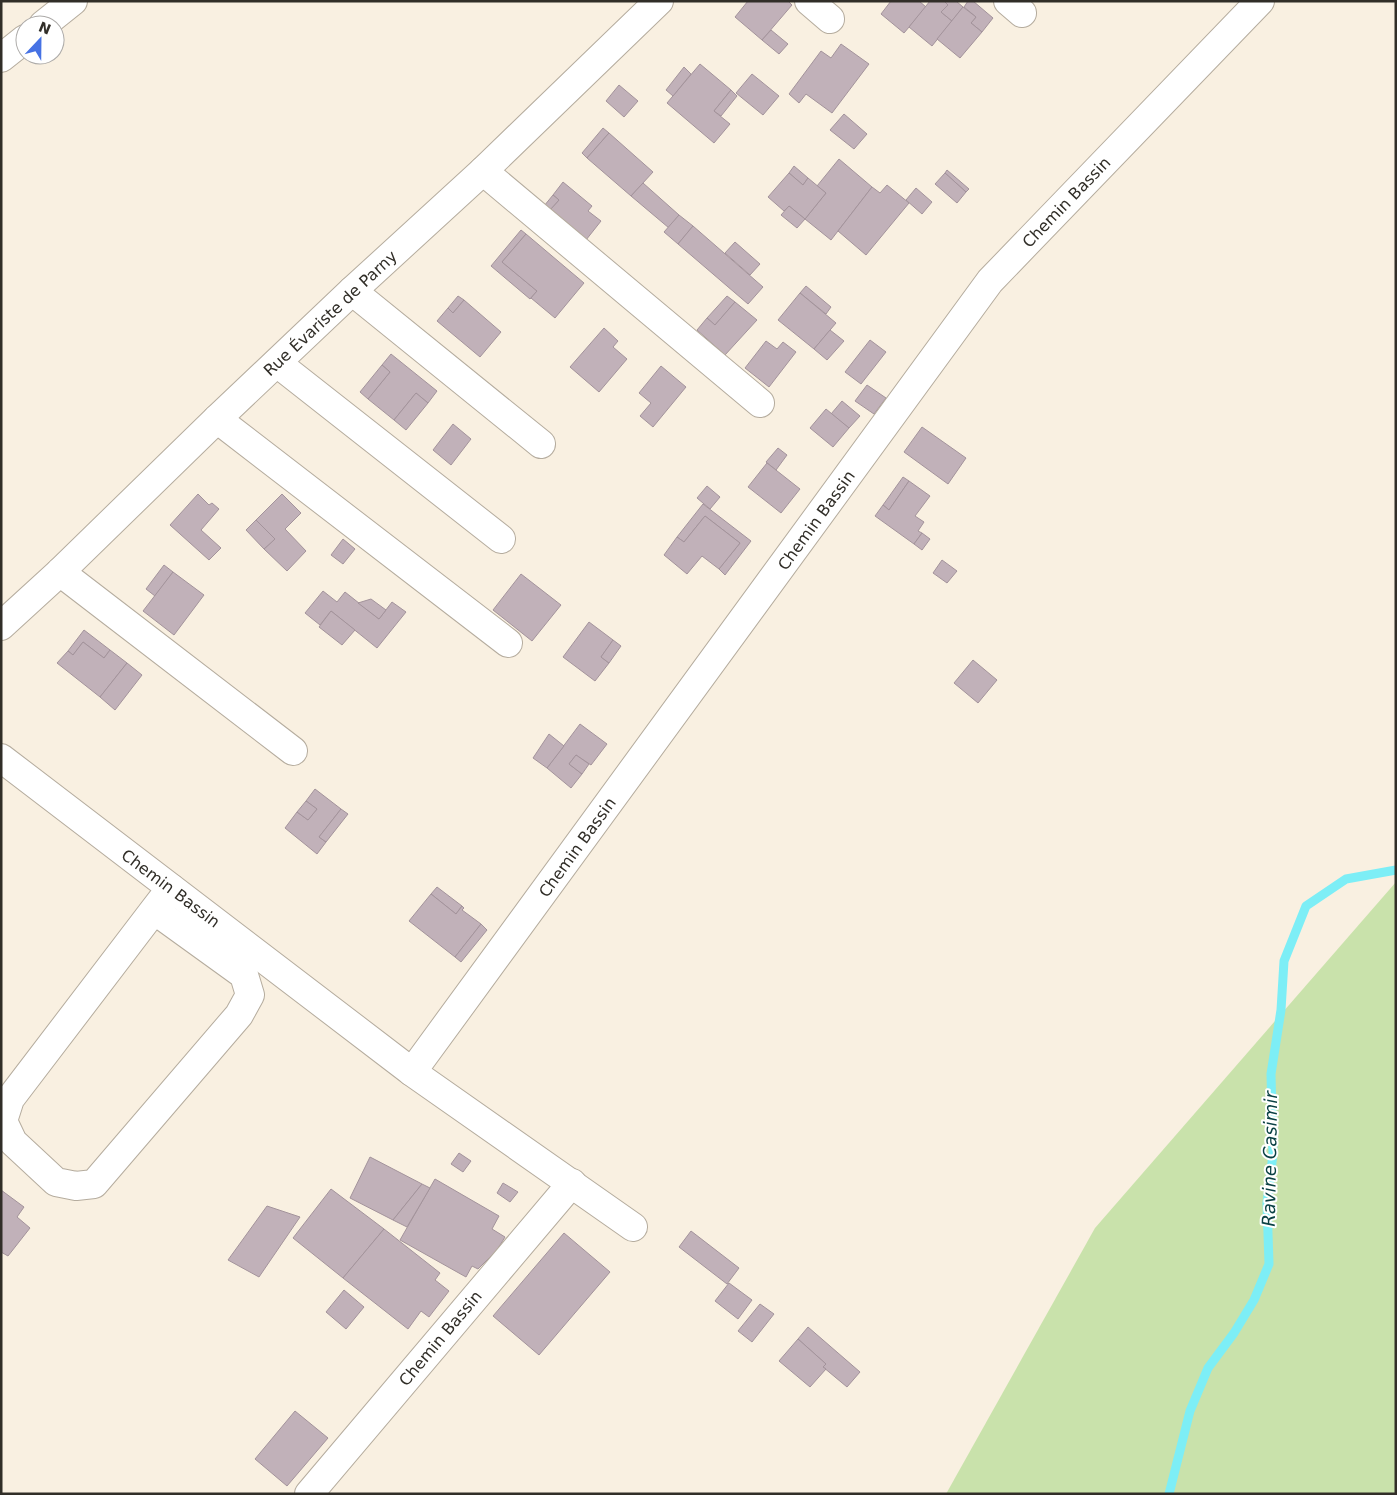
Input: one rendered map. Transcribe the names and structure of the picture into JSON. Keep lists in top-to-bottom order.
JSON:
{
  "streets": {
    "street": ["Chemin Bassin", "Rue Évariste de Parny"]
  },
  "water": ["Ravine Casimir"],
  "north": "top"
}
